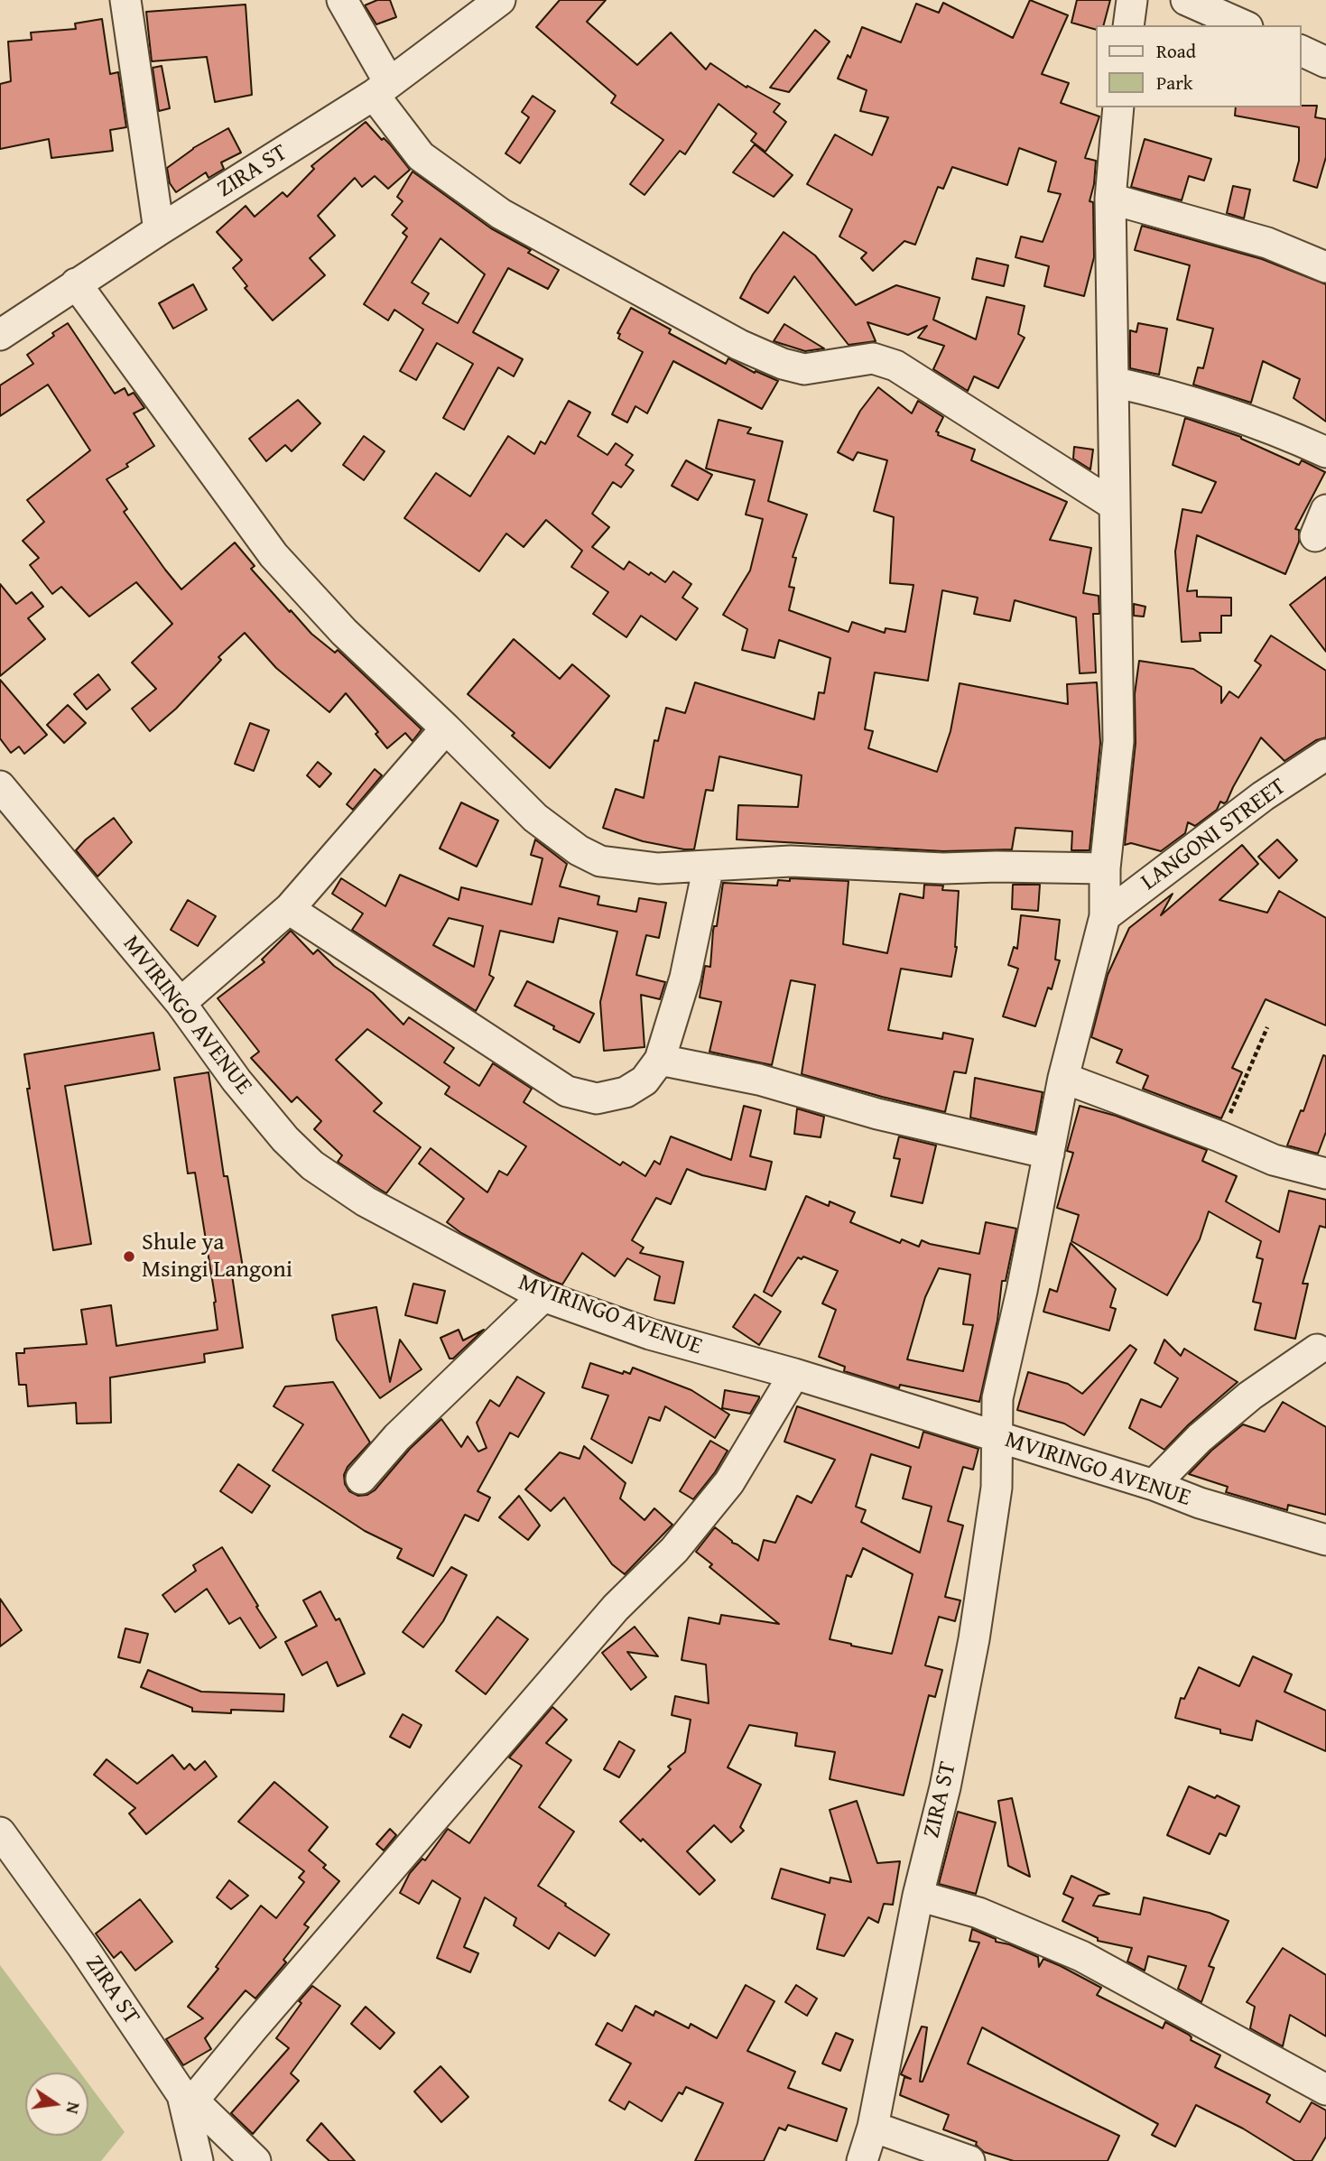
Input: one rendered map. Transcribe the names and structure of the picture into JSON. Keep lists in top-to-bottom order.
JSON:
{
  "streets": {
    "street": ["ZIRA ST", "LANGONI STREET", "MVIRINGO AVENUE"]
  },
  "crossings": [
    ["ZIRA ST", "LANGONI STREET"],
    ["ZIRA ST", "MVIRINGO AVENUE"]
  ],
  "places": ["Shule ya Msingi Langoni"],
  "legend": ["Road", "Park"],
  "north": "right"
}
